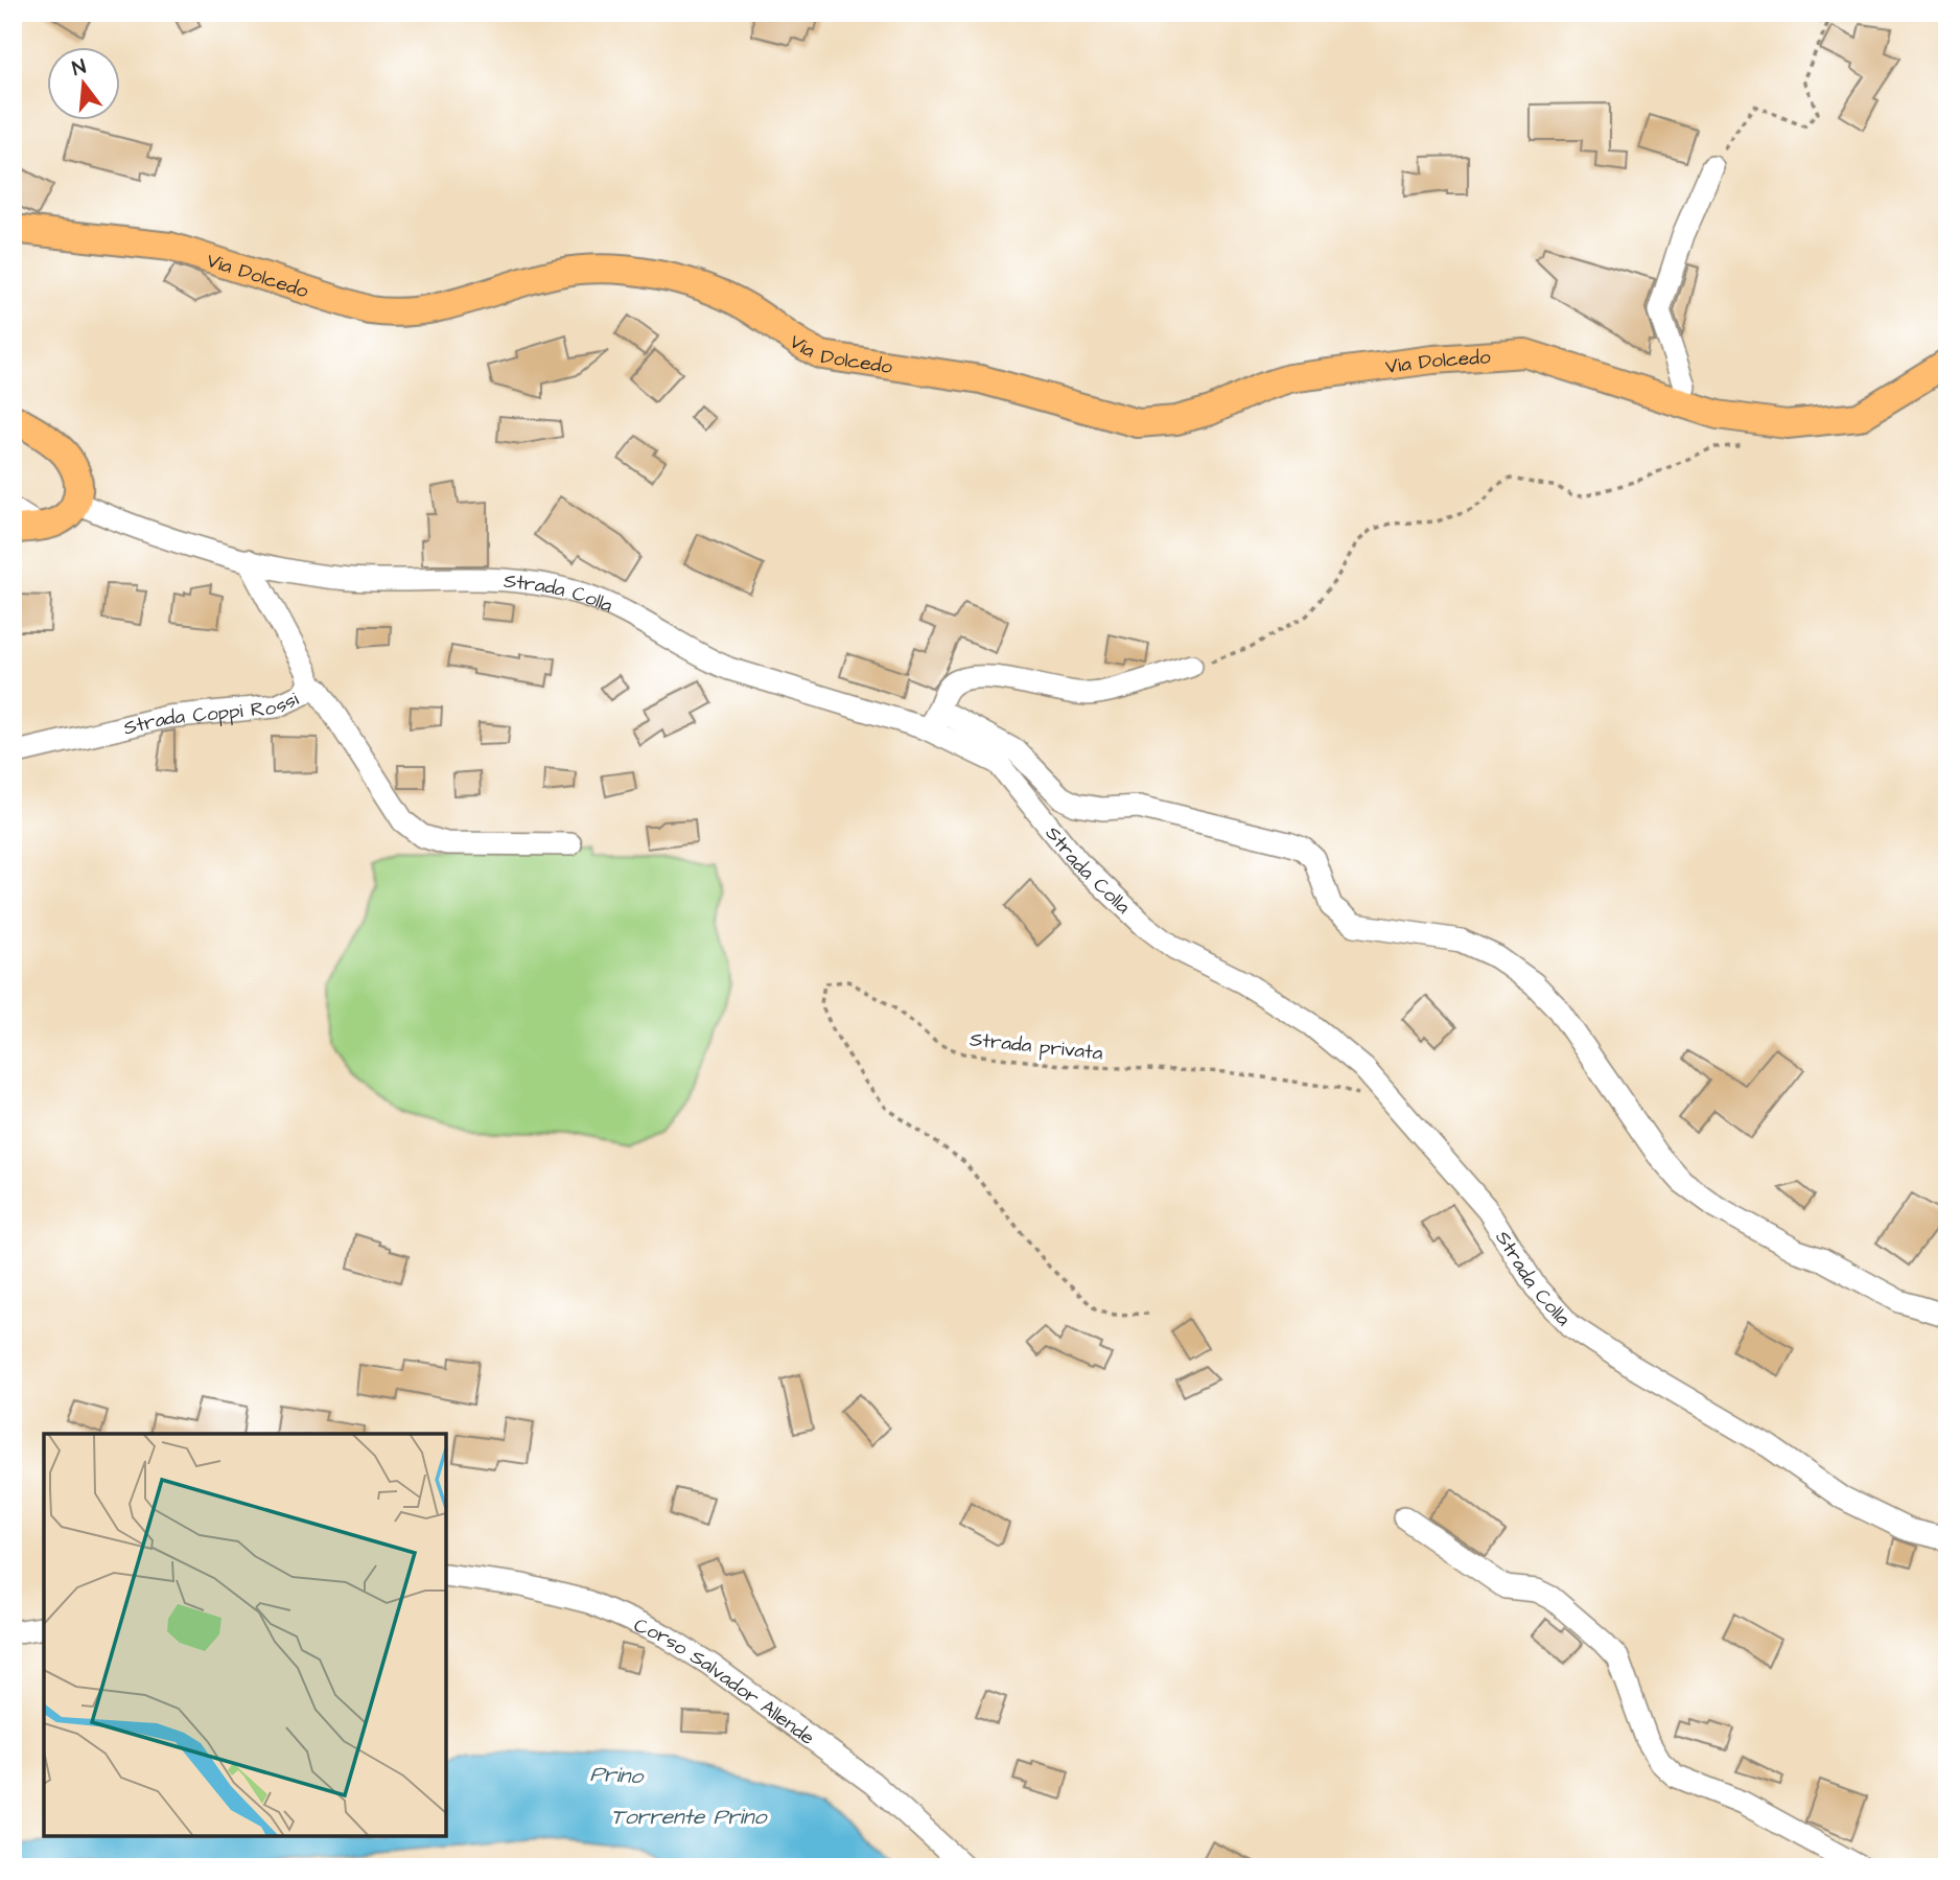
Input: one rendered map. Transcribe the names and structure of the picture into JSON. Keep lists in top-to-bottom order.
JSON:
{
  "streets": {
    "main road": ["Via Dolcedo"],
    "street": ["Strada Colla", "Strada Coppi Rossi", "Corso Salvador Allende"],
    "path": ["Strada privata"]
  },
  "crossings": [
    ["Strada Colla", "Strada Coppi Rossi"]
  ],
  "water": ["Prino", "Torrente Prino"],
  "north": "top"
}
